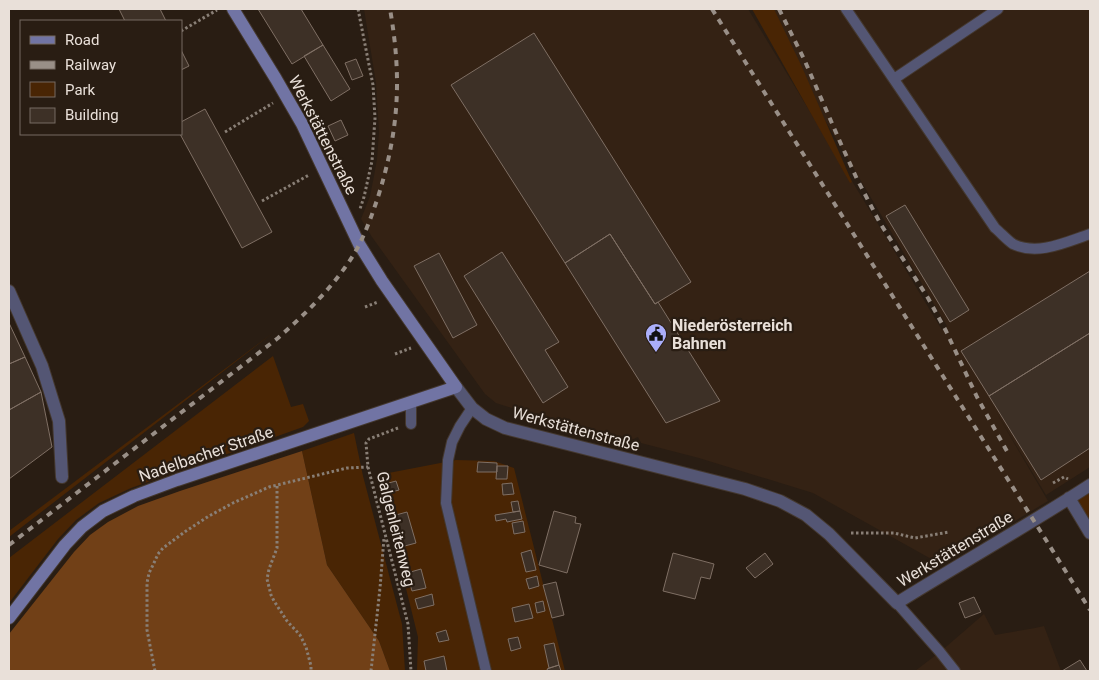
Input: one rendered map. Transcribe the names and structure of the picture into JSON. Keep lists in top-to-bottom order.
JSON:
{
  "streets": {
    "street": ["Werkstättenstraße", "Nadelbacher Straße"],
    "path": ["Galgenleitenweg"]
  },
  "crossings": [
    ["Werkstättenstraße", "Nadelbacher Straße"]
  ],
  "places": {
    "public building": ["Niederösterreich Bahnen"]
  },
  "legend": [
    "Road",
    "Railway",
    "Park",
    "Building"
  ]
}
